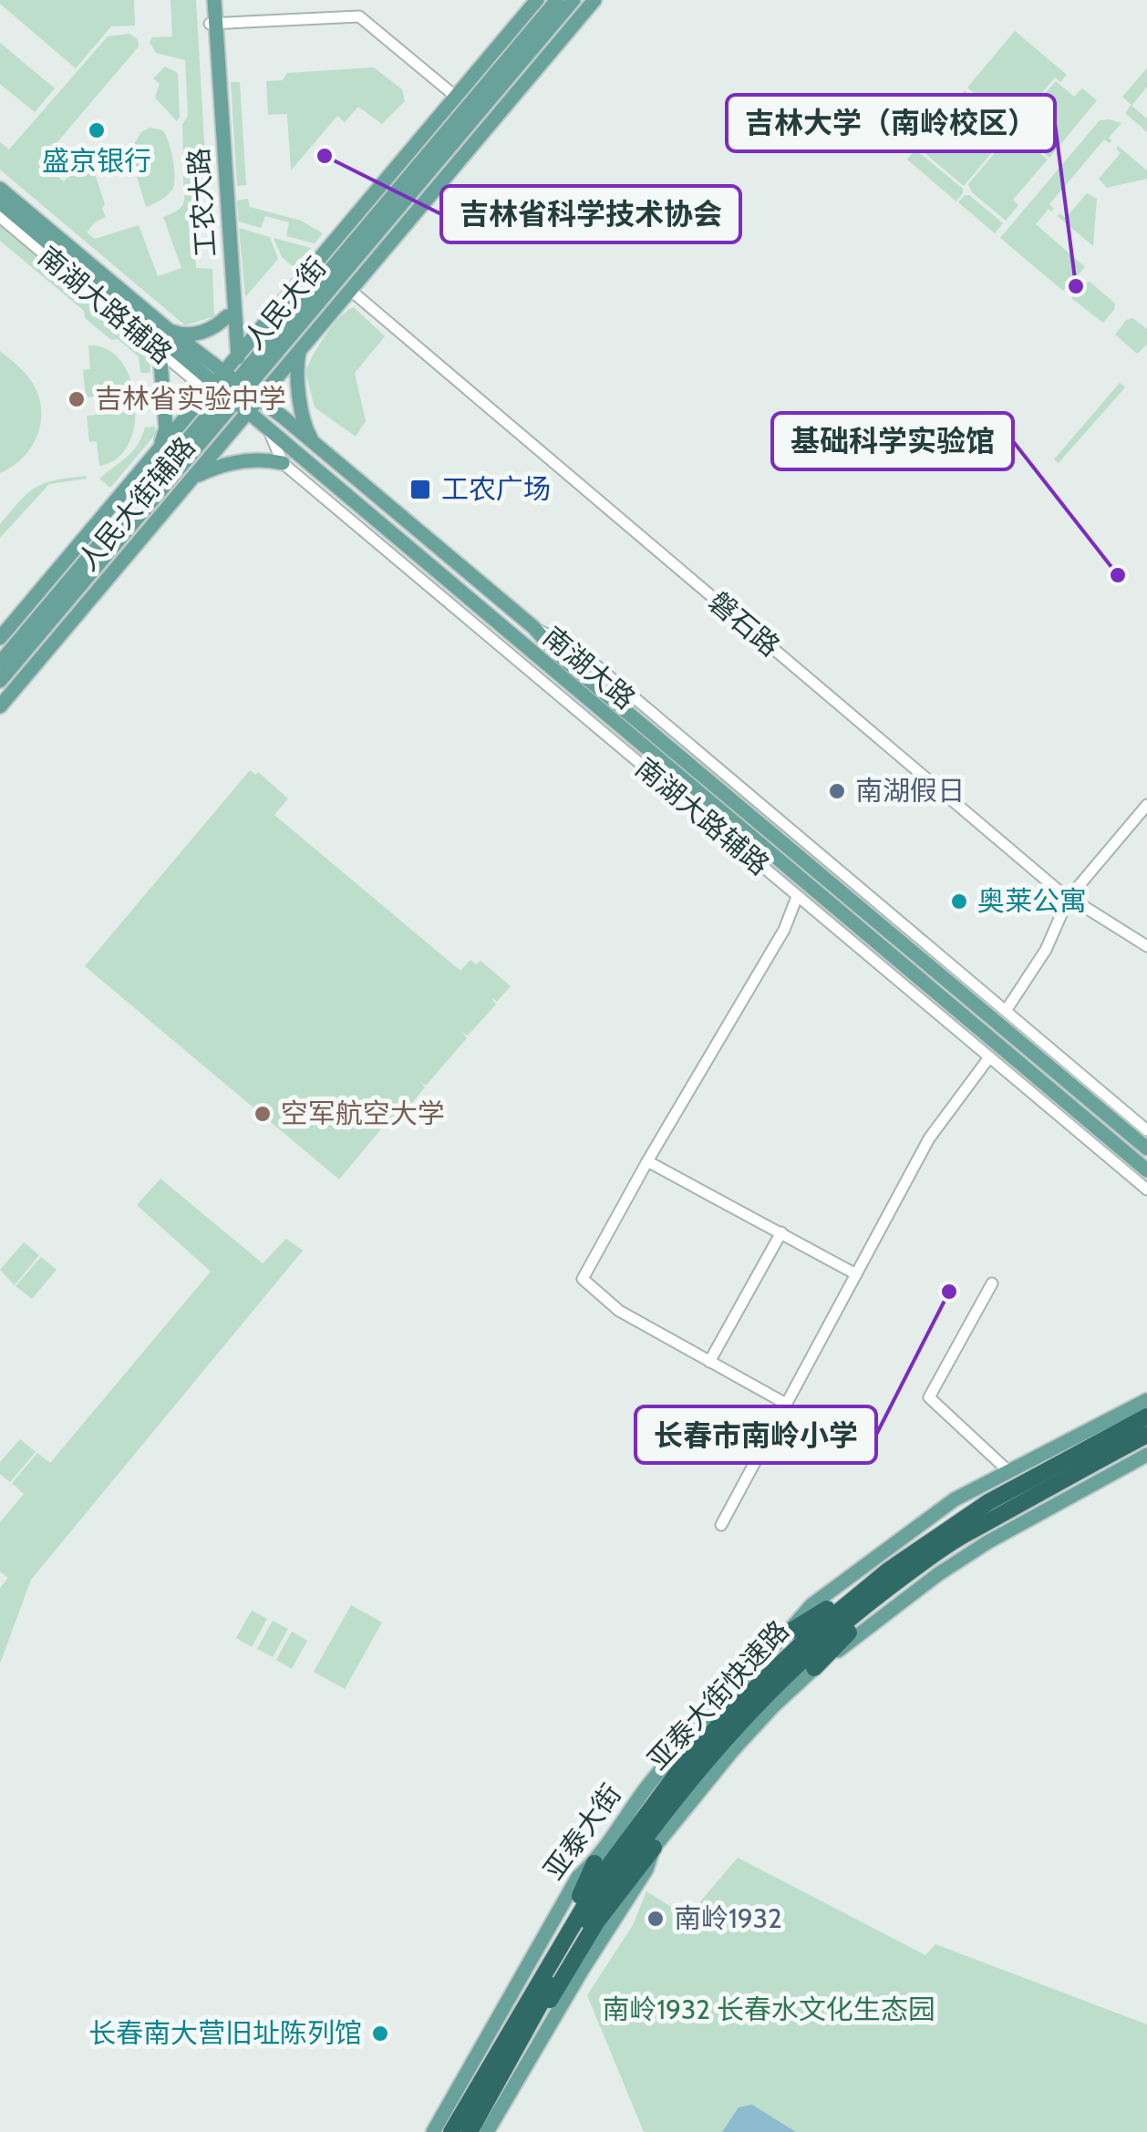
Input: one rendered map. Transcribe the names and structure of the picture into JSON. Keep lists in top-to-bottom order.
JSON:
{
  "streets": {
    "highway": ["亚泰大街快速路"],
    "main road": [
      "工农大路",
      "人民大街",
      "人民大街辅路",
      "南湖大路",
      "亚泰大街"
    ],
    "street": ["南湖大路辅路", "磐石路"]
  },
  "crossings": [
    ["工农大路", "人民大街"],
    ["工农大路", "南湖大路辅路"],
    ["工农大路", "南湖大路"],
    ["人民大街", "南湖大路辅路"],
    ["人民大街", "南湖大路"],
    ["南湖大路辅路", "南湖大路"],
    ["人民大街辅路", "磐石路"],
    ["人民大街辅路", "南湖大路"]
  ],
  "parks": ["南岭1932 长春水文化生态园"],
  "places": {
    "other": [
      "盛京银行",
      "吉林省科学技术协会",
      "吉林大学（南岭校区）",
      "吉林省实验中学",
      "基础科学实验馆",
      "南湖假日",
      "奥莱公寓",
      "空军航空大学",
      "长春市南岭小学",
      "南岭1932",
      "长春南大营旧址陈列馆"
    ],
    "transit": ["工农广场"]
  }
}
